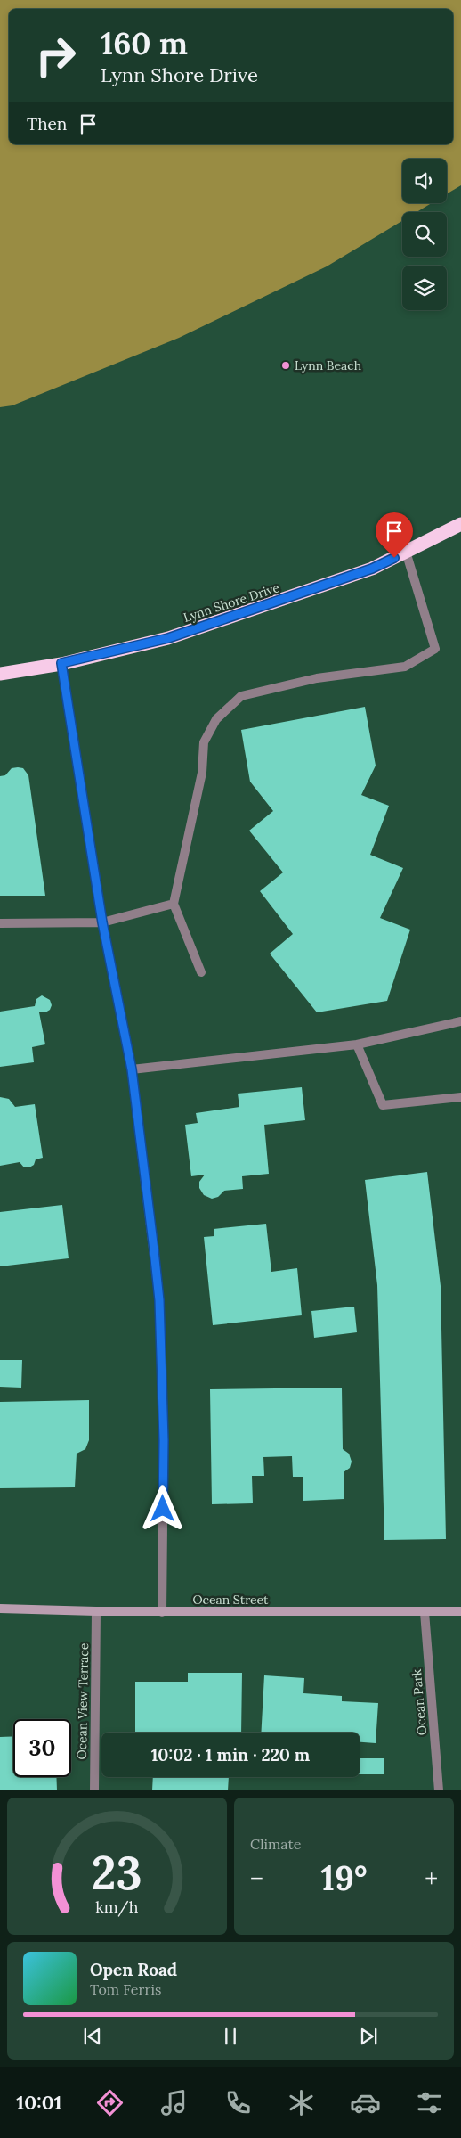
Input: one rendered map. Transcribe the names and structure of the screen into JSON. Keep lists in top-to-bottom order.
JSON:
{
  "streets": {
    "highway": ["Lynn Shore Drive"],
    "street": ["Ocean Street", "Ocean View Terrace", "Ocean Park"]
  },
  "crossings": [
    ["Ocean Street", "Ocean View Terrace"],
    ["Ocean Street", "Ocean Park"]
  ],
  "places": ["Lynn Beach"],
  "page": {
    "turn": ["160 m", "Lynn Shore Drive"],
    "then": "Then",
    "limit": "30",
    "trip": "10:02 · 1 min · 220 m",
    "tile": "Climate",
    "heat": ["−", "19°", "+"],
    "song": ["Open Road", "Tom Ferris"],
    "tabs": "10:01",
    "gauge": ["23", "km/h"]
  }
}
